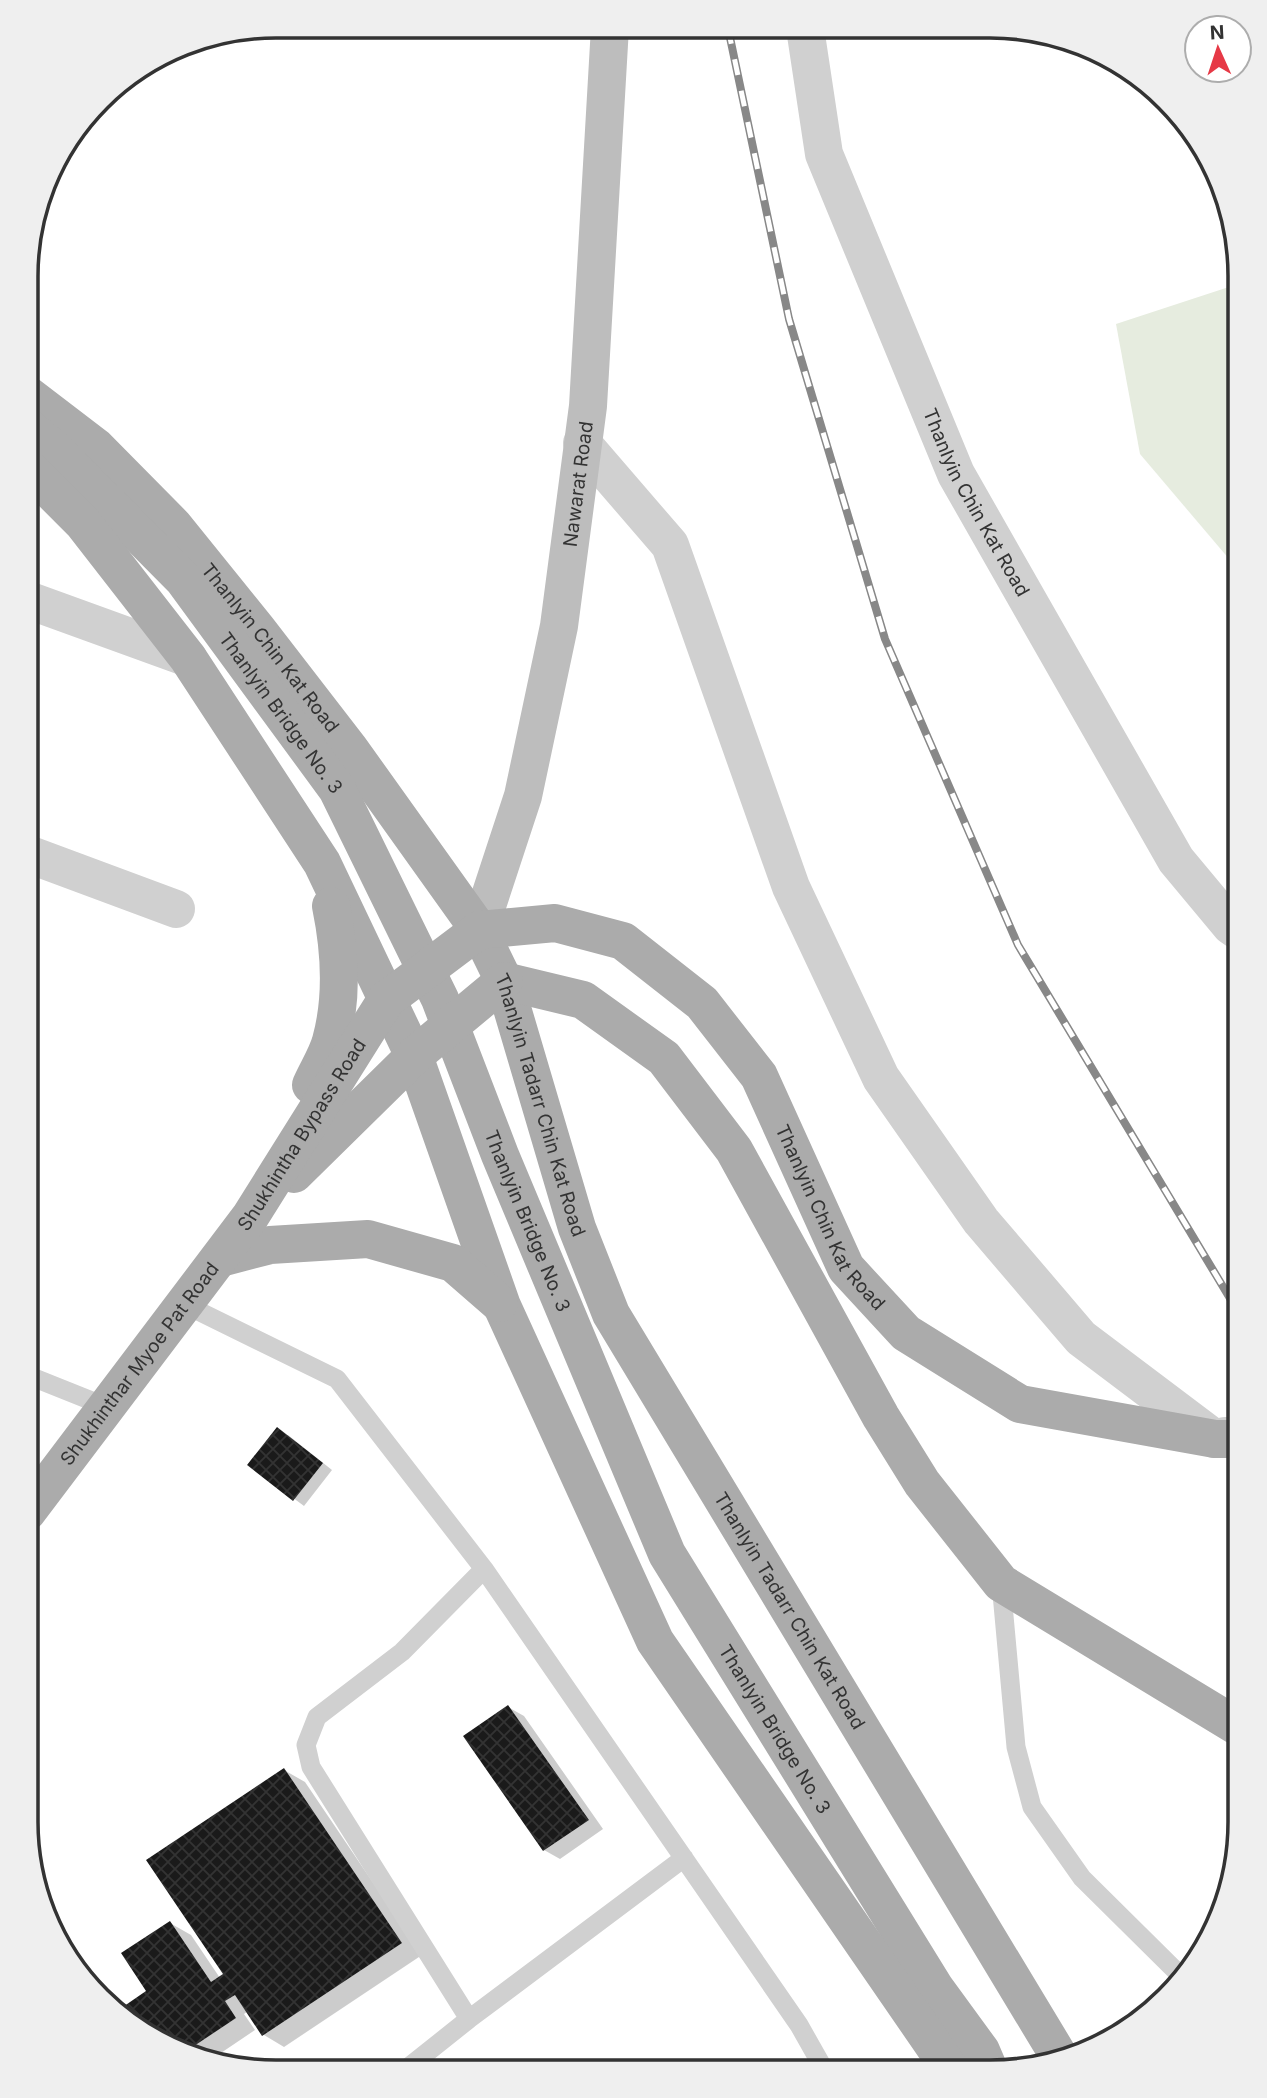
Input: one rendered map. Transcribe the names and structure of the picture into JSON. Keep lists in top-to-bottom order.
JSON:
{
  "streets": {
    "main road": [
      "Nawarat Road",
      "Thanlyin Chin Kat Road",
      "Thanlyin Bridge No. 3",
      "Thanlyin Tadarr Chin Kat Road",
      "Shukhintha Bypass Road",
      "Shukhinthar Myoe Pat Road"
    ]
  },
  "crossings": [
    ["Nawarat Road", "Thanlyin Chin Kat Road"],
    ["Thanlyin Chin Kat Road", "Thanlyin Tadarr Chin Kat Road"],
    ["Shukhintha Bypass Road", "Shukhinthar Myoe Pat Road"]
  ],
  "north": "top"
}
